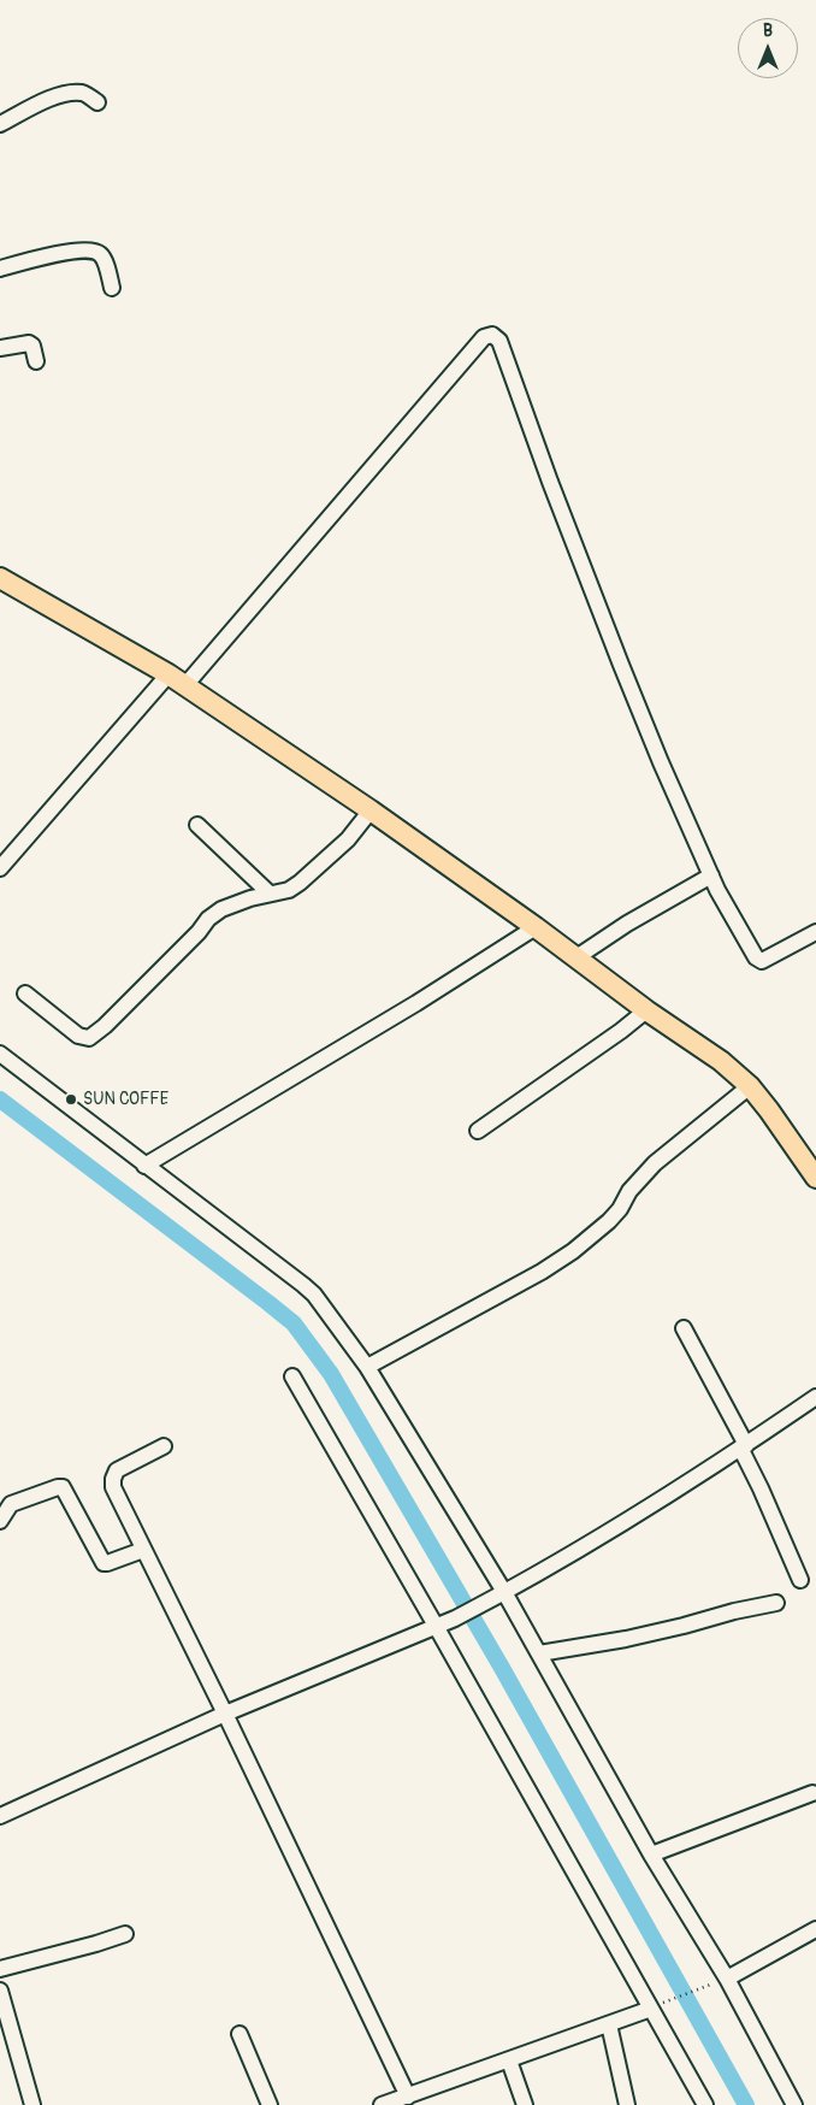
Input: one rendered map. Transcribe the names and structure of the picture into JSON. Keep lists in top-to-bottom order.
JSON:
{
  "places": ["SUN COFFE"],
  "north": "top"
}
